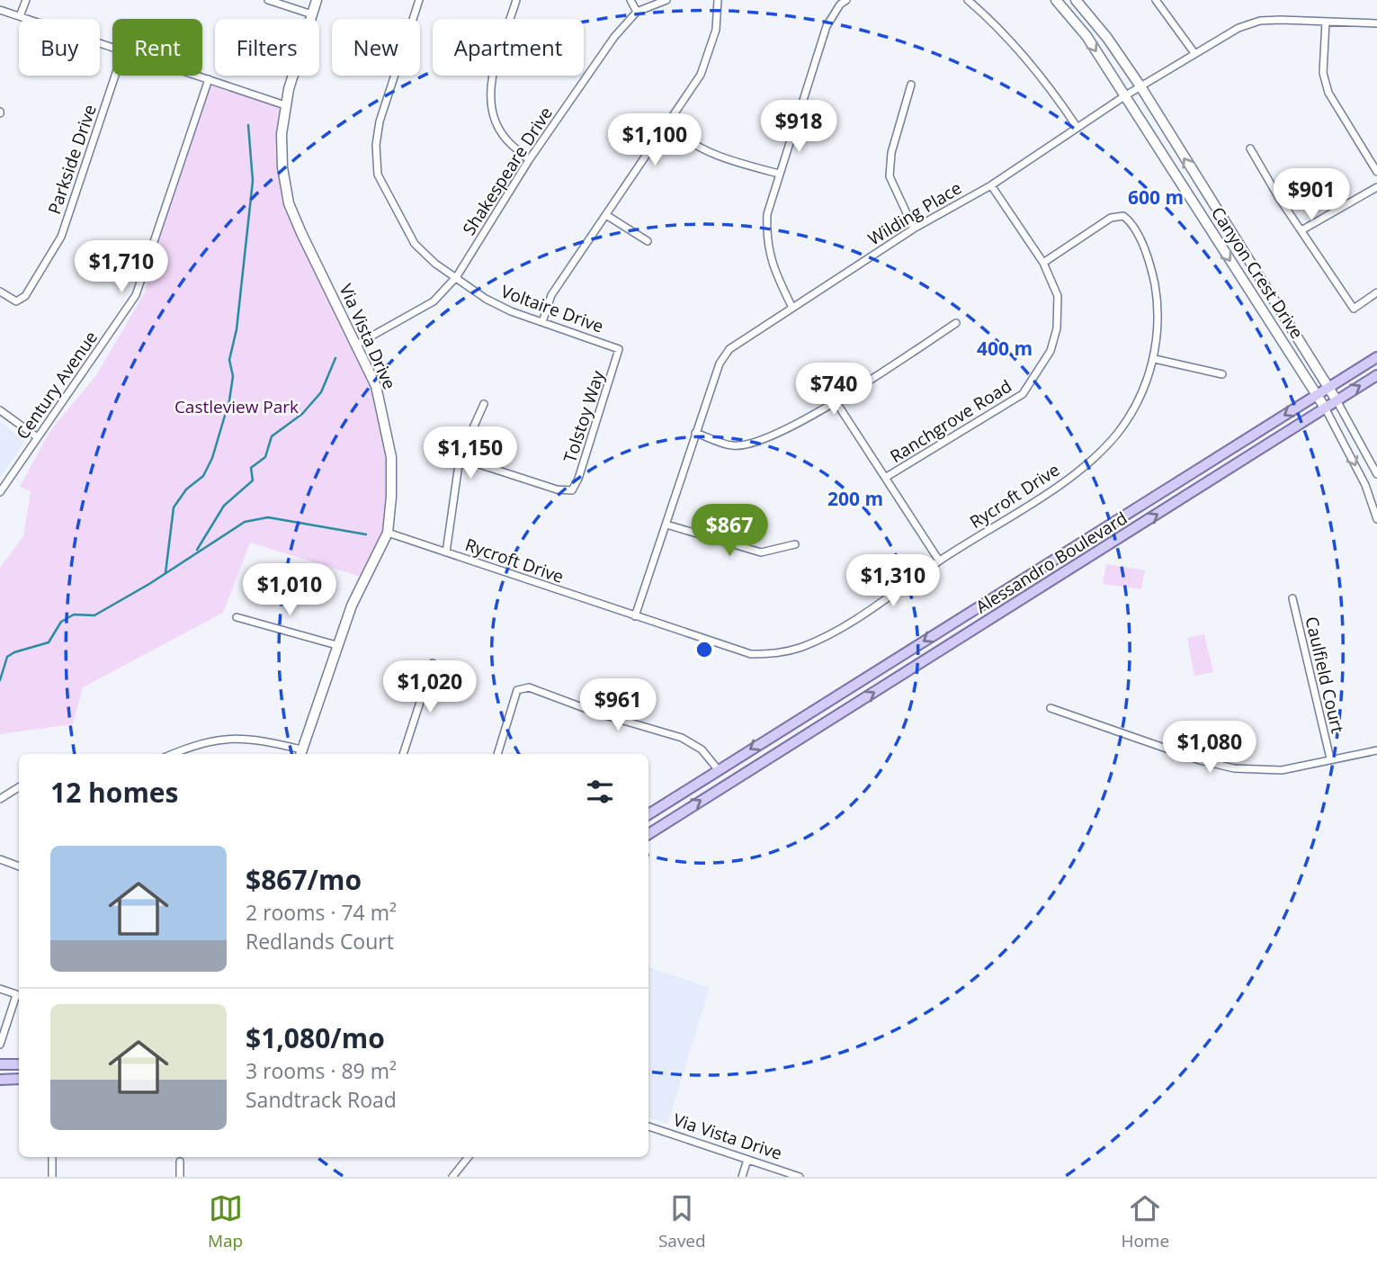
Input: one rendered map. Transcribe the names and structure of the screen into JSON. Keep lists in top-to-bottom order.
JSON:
{
  "streets": {
    "main road": ["Canyon Crest Drive", "Via Vista Drive", "Alessandro Boulevard"],
    "street": [
      "Parkside Drive",
      "Shakespeare Drive",
      "Wilding Place",
      "Voltaire Drive",
      "Century Avenue",
      "Tolstoy Way",
      "Ranchgrove Road",
      "Rycroft Drive",
      "Caulfield Court"
    ]
  },
  "crossings": [
    ["Shakespeare Drive", "Voltaire Drive"],
    ["Shakespeare Drive", "Via Vista Drive"],
    ["Wilding Place", "Canyon Crest Drive"],
    ["Wilding Place", "Ranchgrove Road"],
    ["Wilding Place", "Rycroft Drive"],
    ["Canyon Crest Drive", "Alessandro Boulevard"],
    ["Voltaire Drive", "Tolstoy Way"],
    ["Via Vista Drive", "Rycroft Drive"],
    ["Ranchgrove Road", "Rycroft Drive"]
  ],
  "parks": ["Castleview Park"],
  "page": {
    "chip": [
      "Buy",
      "Rent",
      "Filters",
      "New",
      "Apartment"
    ],
    "price": [
      "$918",
      "$1,100",
      "$901",
      "$1,710",
      "$740",
      "$1,150",
      "$867",
      "$1,310",
      "$1,010",
      "$1,020",
      "$961",
      "$1,080"
    ],
    "heading": "12 homes",
    "list": [
      {
        "name": "$867/mo",
        "note": "2 rooms · 74 m² · Redlands Court"
      },
      {
        "name": "$1,080/mo",
        "note": "3 rooms · 89 m² · Sandtrack Road"
      }
    ],
    "tabs": ["Map", "Saved", "Home"]
  },
  "rings": ["600 m", "400 m", "200 m"]
}
